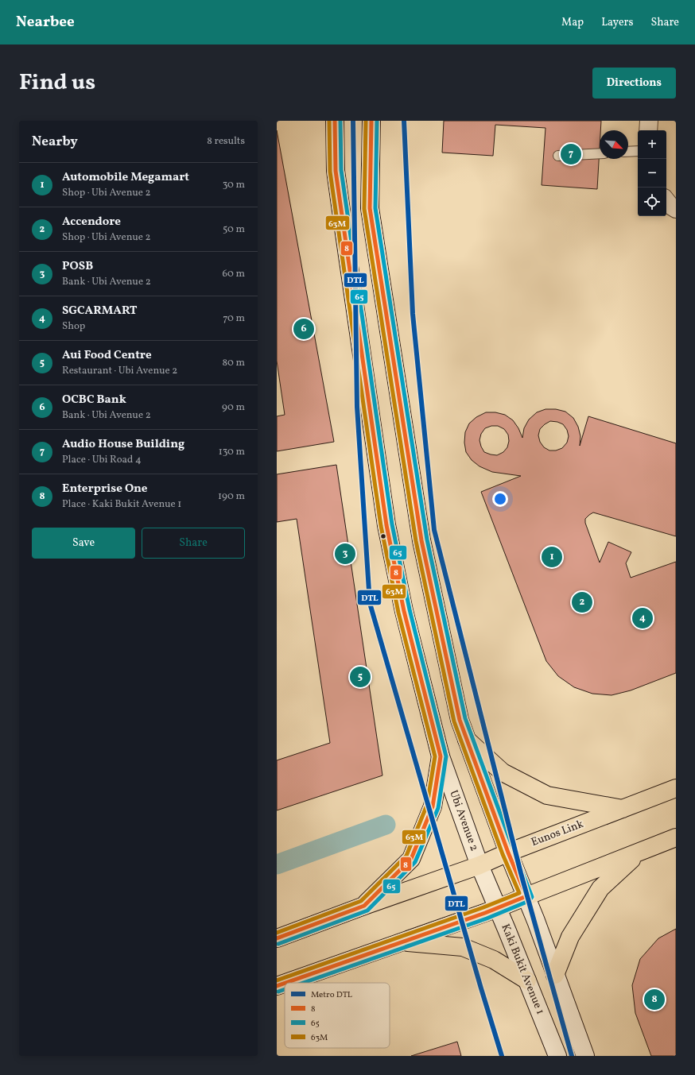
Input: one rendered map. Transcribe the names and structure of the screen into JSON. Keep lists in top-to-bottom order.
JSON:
{
  "streets": {
    "highway": ["Eunos Link"],
    "main road": ["Ubi Avenue 2", "Kaki Bukit Avenue 1"]
  },
  "crossings": [
    ["Ubi Avenue 2", "Eunos Link"],
    ["Ubi Avenue 2", "Kaki Bukit Avenue 1"],
    ["Eunos Link", "Kaki Bukit Avenue 1"]
  ],
  "lines": [
    "metro line DTL",
    "transit line 8",
    "transit line 65",
    "transit line 63M"
  ],
  "legend": [
    "Metro DTL",
    "8",
    "65",
    "63M"
  ],
  "north": "bottom right",
  "page": {
    "header": "Nearbee",
    "nav": ["Map", "Layers", "Share"],
    "title": "Find us",
    "buttons": [
      "Directions",
      ["Save", "Share"]
    ],
    "heading": ["Nearby", "8 results"],
    "map_buttons": ["+", "−"],
    "pins": [
      "7",
      "6",
      "3",
      "1",
      "2",
      "4",
      "5",
      "8"
    ],
    "list": [
      {
        "mark": "1",
        "name": "Automobile Megamart",
        "note": "Shop · Ubi Avenue 2",
        "value": "30 m"
      },
      {
        "mark": "2",
        "name": "Accendore",
        "note": "Shop · Ubi Avenue 2",
        "value": "50 m"
      },
      {
        "mark": "3",
        "name": "POSB",
        "note": "Bank · Ubi Avenue 2",
        "value": "60 m"
      },
      {
        "mark": "4",
        "name": "SGCARMART",
        "note": "Shop",
        "value": "70 m"
      },
      {
        "mark": "5",
        "name": "Aui Food Centre",
        "note": "Restaurant · Ubi Avenue 2",
        "value": "80 m"
      },
      {
        "mark": "6",
        "name": "OCBC Bank",
        "note": "Bank · Ubi Avenue 2",
        "value": "90 m"
      },
      {
        "mark": "7",
        "name": "Audio House Building",
        "note": "Place · Ubi Road 4",
        "value": "130 m"
      },
      {
        "mark": "8",
        "name": "Enterprise One",
        "note": "Place · Kaki Bukit Avenue 1",
        "value": "190 m"
      }
    ]
  }
}
